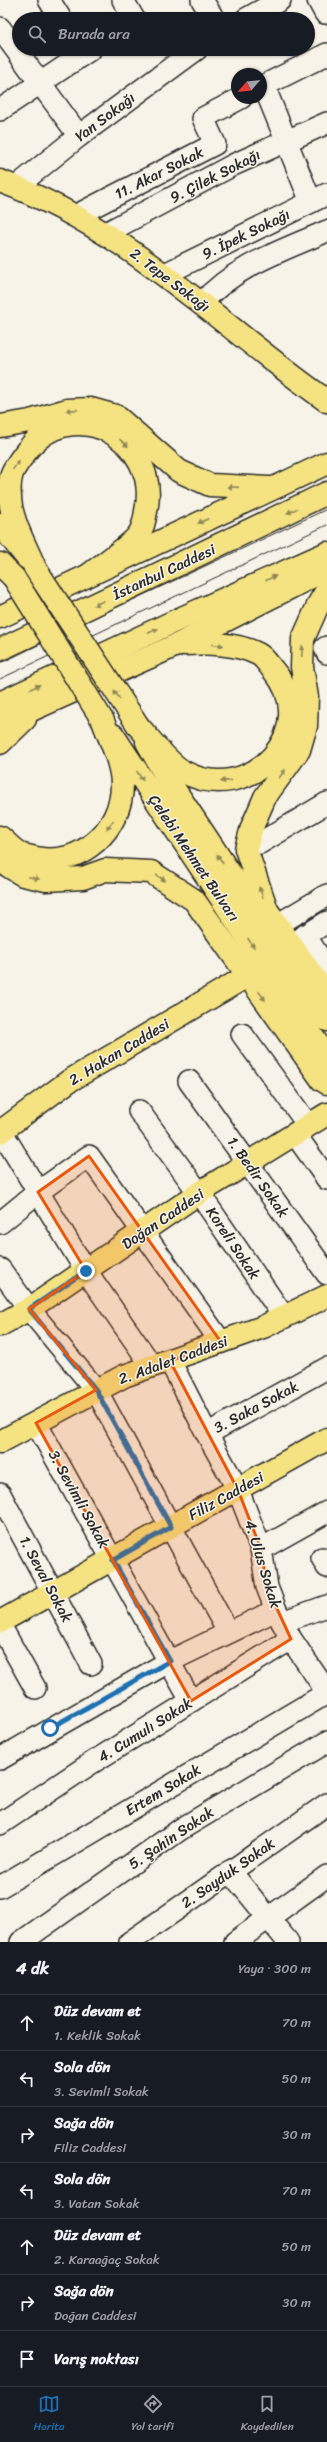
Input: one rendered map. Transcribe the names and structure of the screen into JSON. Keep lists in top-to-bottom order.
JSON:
{
  "streets": {
    "main road": [
      "2. Tepe Sokağı",
      "İstanbul Caddesi",
      "Çelebi Mehmet Bulvarı",
      "2. Hakan Caddesi",
      "Doğan Caddesi",
      "2. Adalet Caddesi",
      "Filiz Caddesi"
    ],
    "street": [
      "Yan Sokağı",
      "11. Akar Sokak",
      "9. Çilek Sokağı",
      "9. İpek Sokağı",
      "1. Bedir Sokak",
      "Koreli Sokak",
      "3. Saka Sokak",
      "3. Sevimli Sokak",
      "4. Ulus Sokak",
      "1. Seval Sokak",
      "4. Cumulı Sokak",
      "Ertem Sokak",
      "5. Şahin Sokak",
      "2. Sayduk Sokak"
    ]
  },
  "crossings": [
    ["Yan Sokağı", "2. Tepe Sokağı"],
    ["11. Akar Sokak", "2. Tepe Sokağı"],
    ["9. Çilek Sokağı", "2. Tepe Sokağı"],
    ["9. İpek Sokağı", "2. Tepe Sokağı"],
    ["2. Hakan Caddesi", "4. Ulus Sokak"],
    ["1. Bedir Sokak", "Doğan Caddesi"],
    ["Doğan Caddesi", "Koreli Sokak"],
    ["Doğan Caddesi", "4. Ulus Sokak"],
    ["Koreli Sokak", "2. Adalet Caddesi"],
    ["2. Adalet Caddesi", "3. Sevimli Sokak"],
    ["2. Adalet Caddesi", "4. Ulus Sokak"],
    ["3. Saka Sokak", "4. Ulus Sokak"],
    ["Filiz Caddesi", "3. Sevimli Sokak"],
    ["Filiz Caddesi", "4. Ulus Sokak"],
    ["Filiz Caddesi", "1. Seval Sokak"],
    ["3. Sevimli Sokak", "4. Cumulı Sokak"],
    ["4. Ulus Sokak", "4. Cumulı Sokak"],
    ["4. Ulus Sokak", "Ertem Sokak"]
  ],
  "north": "bottom left",
  "page": {
    "search": "Burada ara",
    "heading": ["4 dk", "Yaya · 300 m"],
    "list": [
      ["Düz devam et", "1. Keklik Sokak", "70 m"],
      ["Sola dön", "3. Sevimli Sokak", "50 m"],
      ["Sağa dön", "Filiz Caddesi", "30 m"],
      ["Sola dön", "3. Vatan Sokak", "70 m"],
      ["Düz devam et", "2. Karaağaç Sokak", "50 m"],
      ["Sağa dön", "Doğan Caddesi", "30 m"],
      "Varış noktası"
    ],
    "nav": ["Harita", "Yol tarifi", "Kaydedilen"]
  }
}
